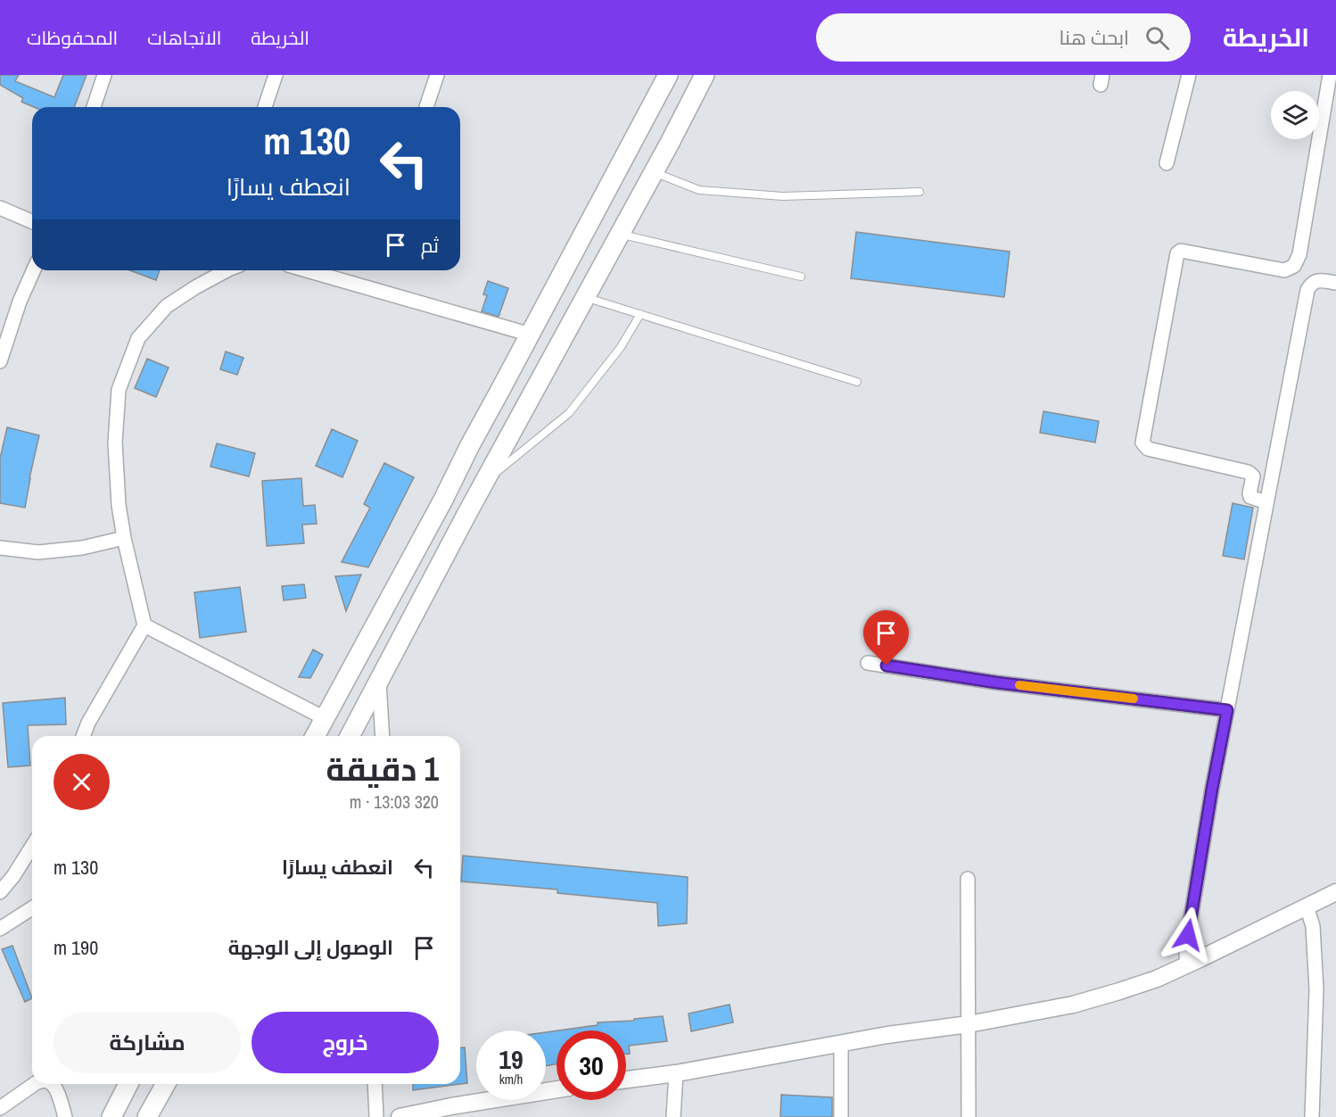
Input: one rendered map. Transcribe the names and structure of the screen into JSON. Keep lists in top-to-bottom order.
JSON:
{
  "page": {
    "header": "الخريطة",
    "search": "ابحث هنا",
    "nav": ["الخريطة", "الاتجاهات", "المحفوظات"],
    "turn": ["130 m", "انعطف يسارًا"],
    "then": "ثم",
    "heading": ["1 دقيقة", "320 m · 13:03"],
    "list": [
      {
        "name": "انعطف يسارًا",
        "value": "130 m"
      },
      {
        "name": "الوصول إلى الوجهة",
        "value": "190 m"
      }
    ],
    "buttons": ["خروج", "مشاركة"],
    "speed": "19 km/h",
    "limit": "30"
  }
}
